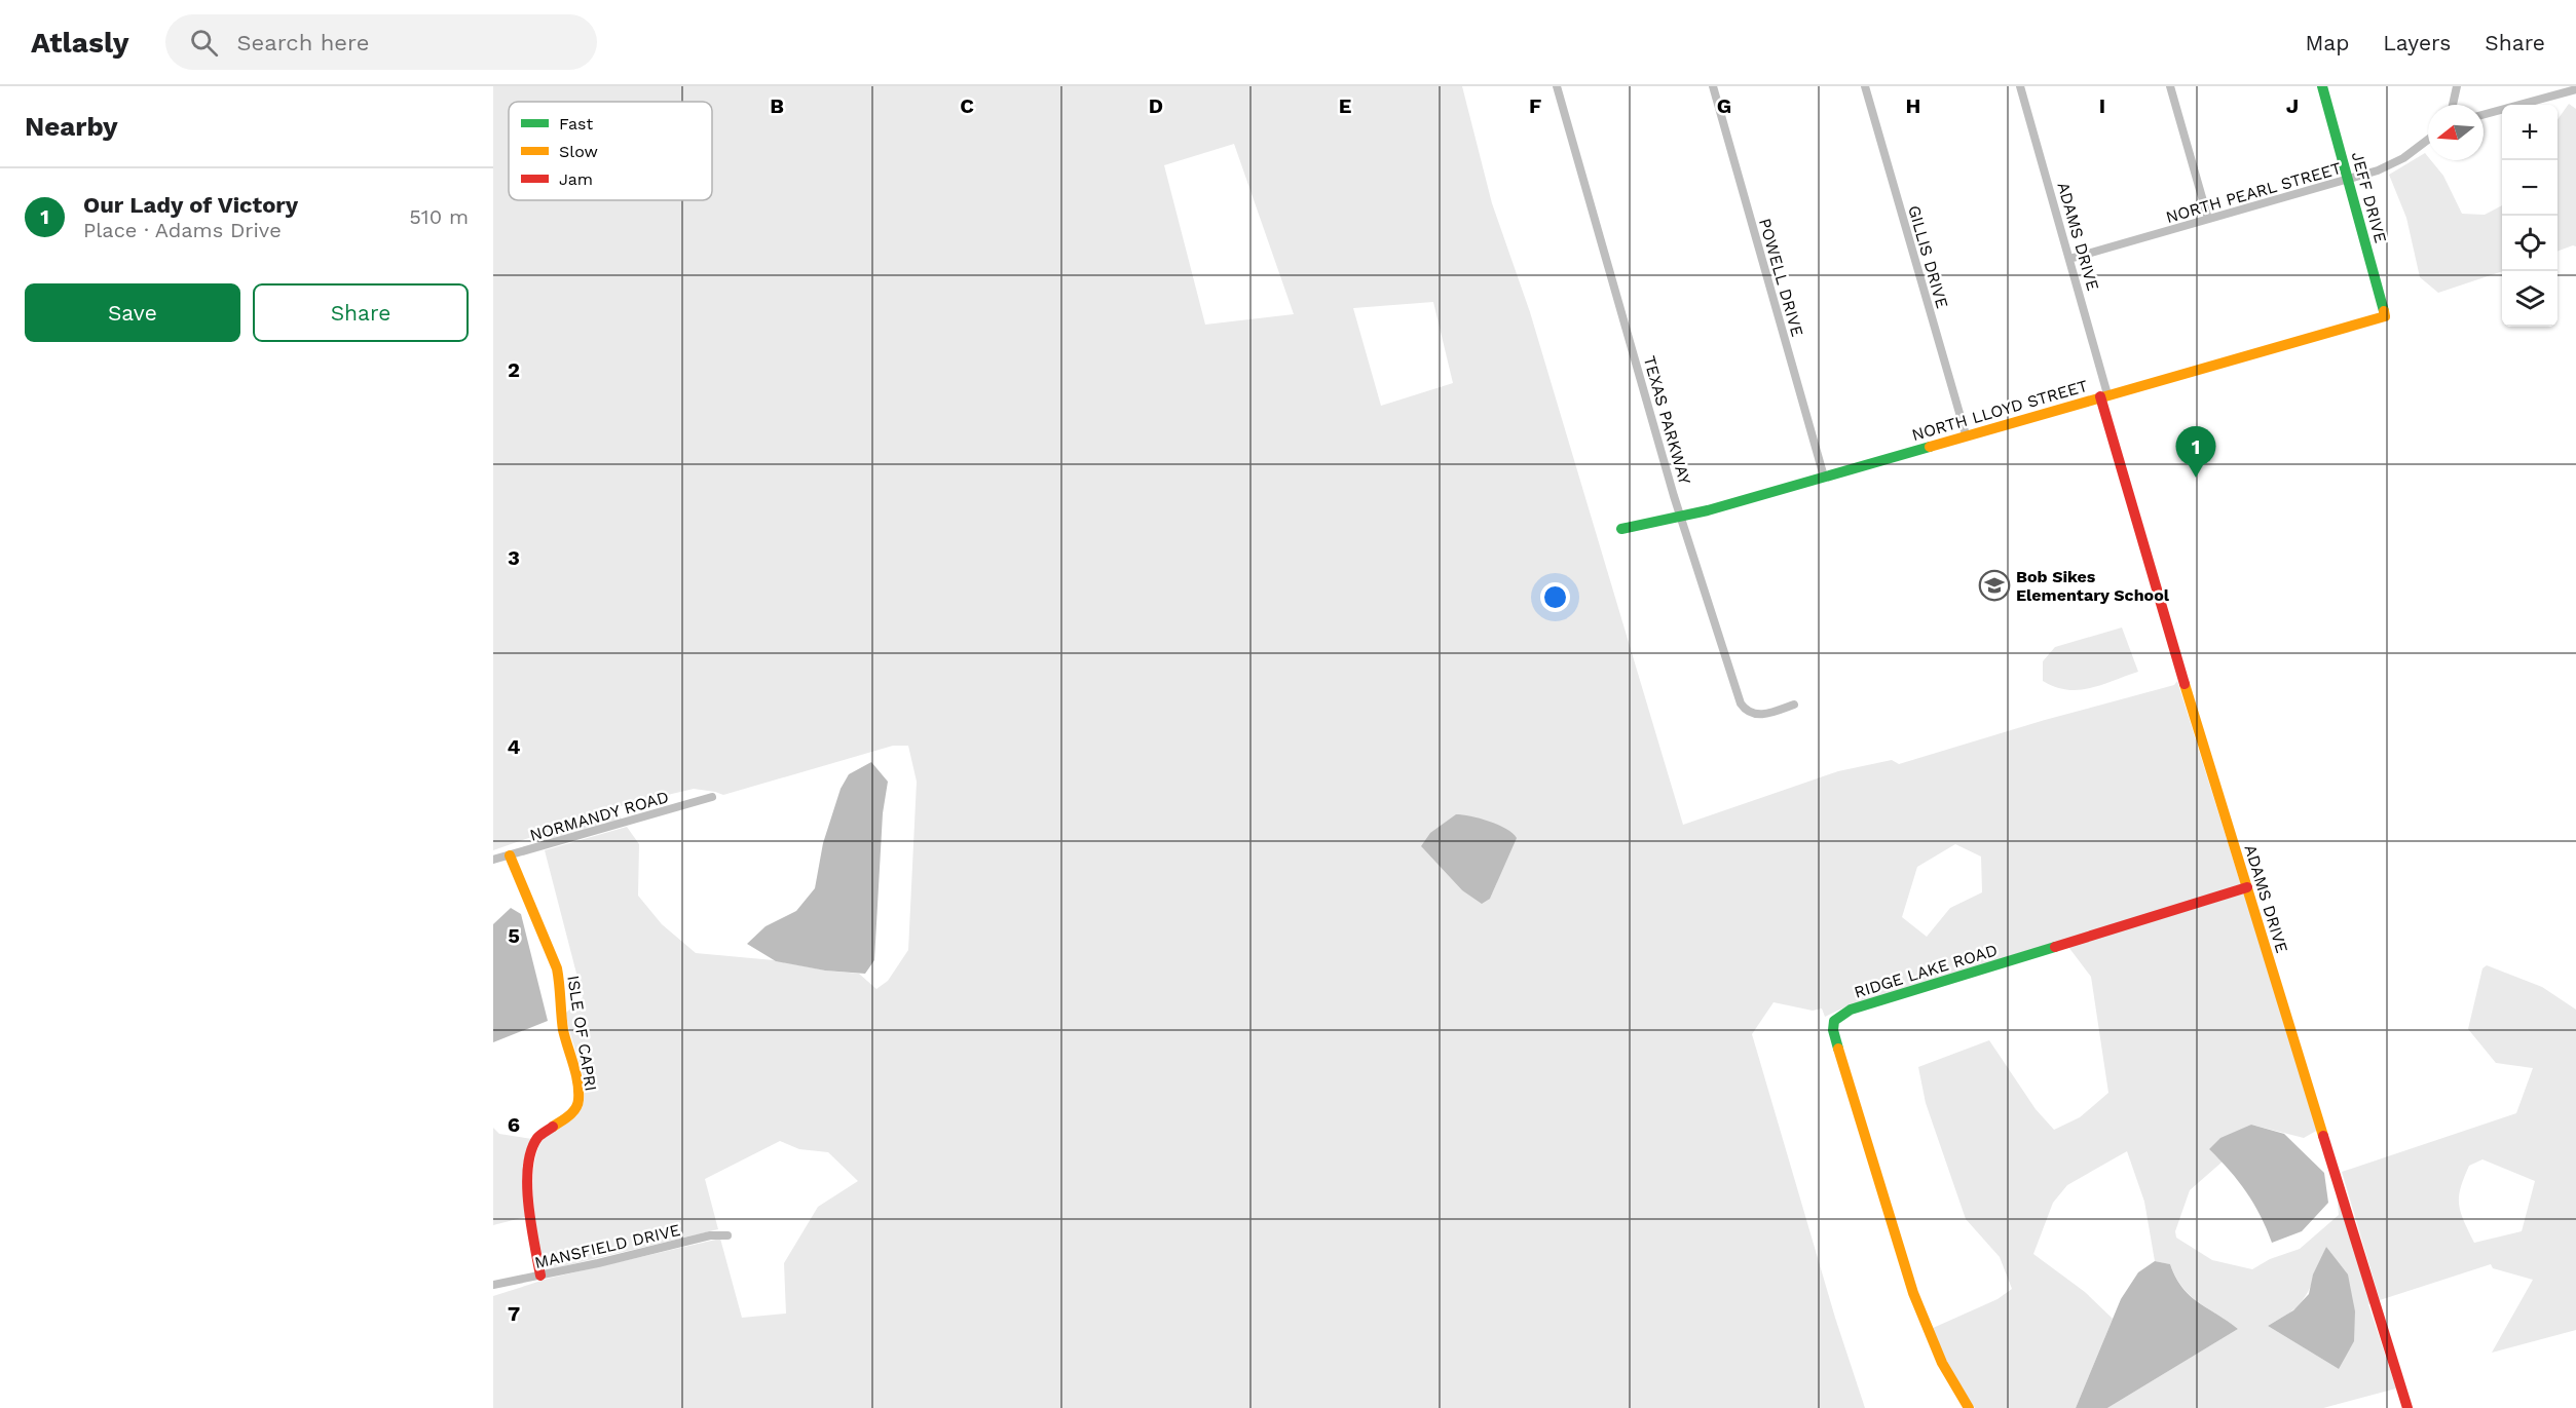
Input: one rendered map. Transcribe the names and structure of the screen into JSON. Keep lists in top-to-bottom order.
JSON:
{
  "streets": {
    "street": [
      "NORTH PEARL STREET",
      "JEFF DRIVE",
      "ADAMS DRIVE",
      "GILLIS DRIVE",
      "POWELL DRIVE",
      "NORTH LLOYD STREET",
      "TEXAS PARKWAY",
      "NORMANDY ROAD",
      "RIDGE LAKE ROAD",
      "ISLE OF CAPRI",
      "MANSFIELD DRIVE"
    ]
  },
  "crossings": [
    ["NORTH PEARL STREET", "JEFF DRIVE"],
    ["NORTH PEARL STREET", "ADAMS DRIVE"],
    ["JEFF DRIVE", "NORTH LLOYD STREET"],
    ["ADAMS DRIVE", "NORTH LLOYD STREET"],
    ["ADAMS DRIVE", "RIDGE LAKE ROAD"],
    ["GILLIS DRIVE", "NORTH LLOYD STREET"],
    ["POWELL DRIVE", "NORTH LLOYD STREET"],
    ["NORTH LLOYD STREET", "TEXAS PARKWAY"],
    ["NORMANDY ROAD", "ISLE OF CAPRI"],
    ["ISLE OF CAPRI", "MANSFIELD DRIVE"]
  ],
  "places": {
    "school or university": ["Bob Sikes Elementary School"]
  },
  "legend": ["Fast", "Slow", "Jam"],
  "north": "left",
  "page": {
    "header": "Atlasly",
    "search": "Search here",
    "nav": ["Map", "Layers", "Share"],
    "heading": "Nearby",
    "map_buttons": ["+", "−"],
    "list": [
      {
        "mark": "1",
        "name": "Our Lady of Victory",
        "note": "Place · Adams Drive",
        "value": "510 m"
      }
    ],
    "buttons": ["Save", "Share"],
    "pins": "1"
  },
  "grid": {
    "columns": [
      "B",
      "C",
      "D",
      "E",
      "F",
      "G",
      "H",
      "I",
      "J"
    ],
    "rows": [
      "2",
      "3",
      "4",
      "5",
      "6",
      "7"
    ]
  }
}
